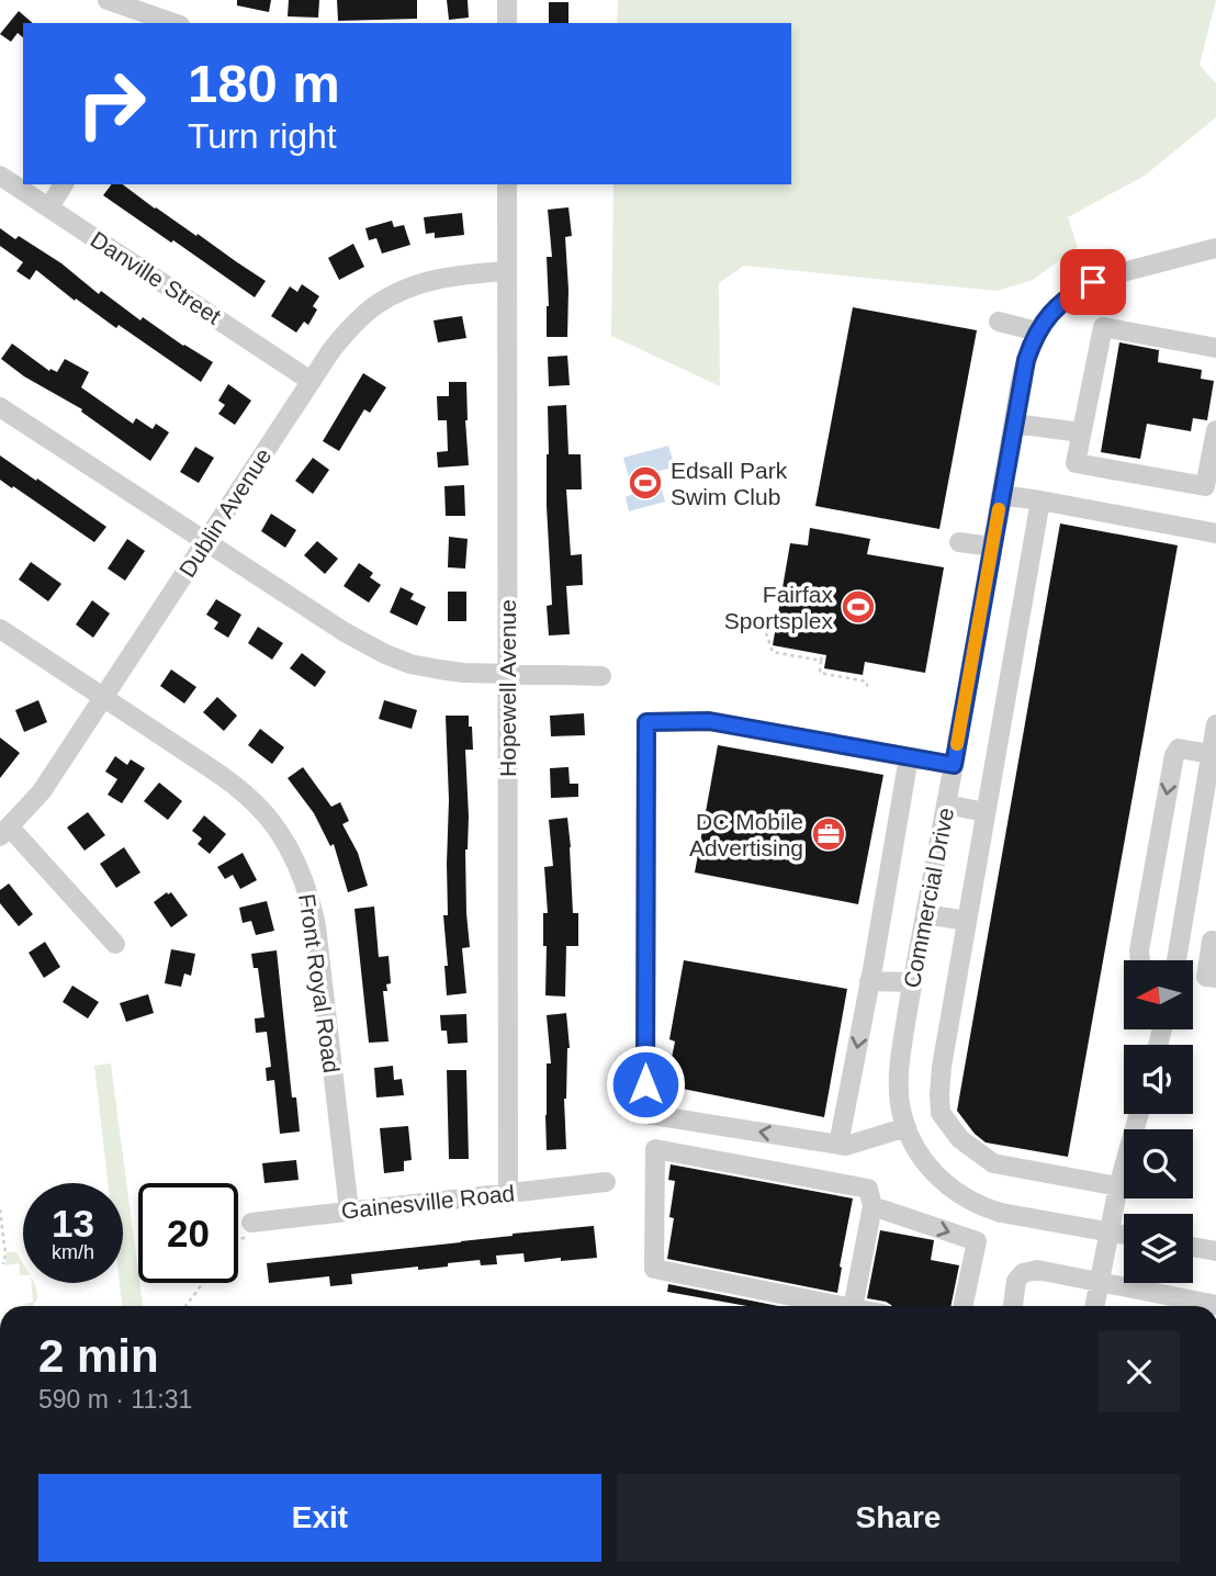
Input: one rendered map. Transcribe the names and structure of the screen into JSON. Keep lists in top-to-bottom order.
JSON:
{
  "streets": {
    "street": [
      "Danville Street",
      "Dublin Avenue",
      "Hopewell Avenue",
      "Commercial Drive",
      "Front Royal Road",
      "Gainesville Road"
    ]
  },
  "crossings": [
    ["Danville Street", "Dublin Avenue"],
    ["Dublin Avenue", "Hopewell Avenue"],
    ["Dublin Avenue", "Front Royal Road"],
    ["Hopewell Avenue", "Gainesville Road"],
    ["Front Royal Road", "Gainesville Road"]
  ],
  "places": {
    "sports": ["Edsall Park Swim Club", "Fairfax Sportsplex"],
    "office": ["DC Mobile Advertising"]
  },
  "north": "left",
  "page": {
    "turn": ["180 m", "Turn right"],
    "speed": "13 km/h",
    "limit": "20",
    "heading": ["2 min", "590 m · 11:31"],
    "buttons": ["Exit", "Share"]
  }
}
